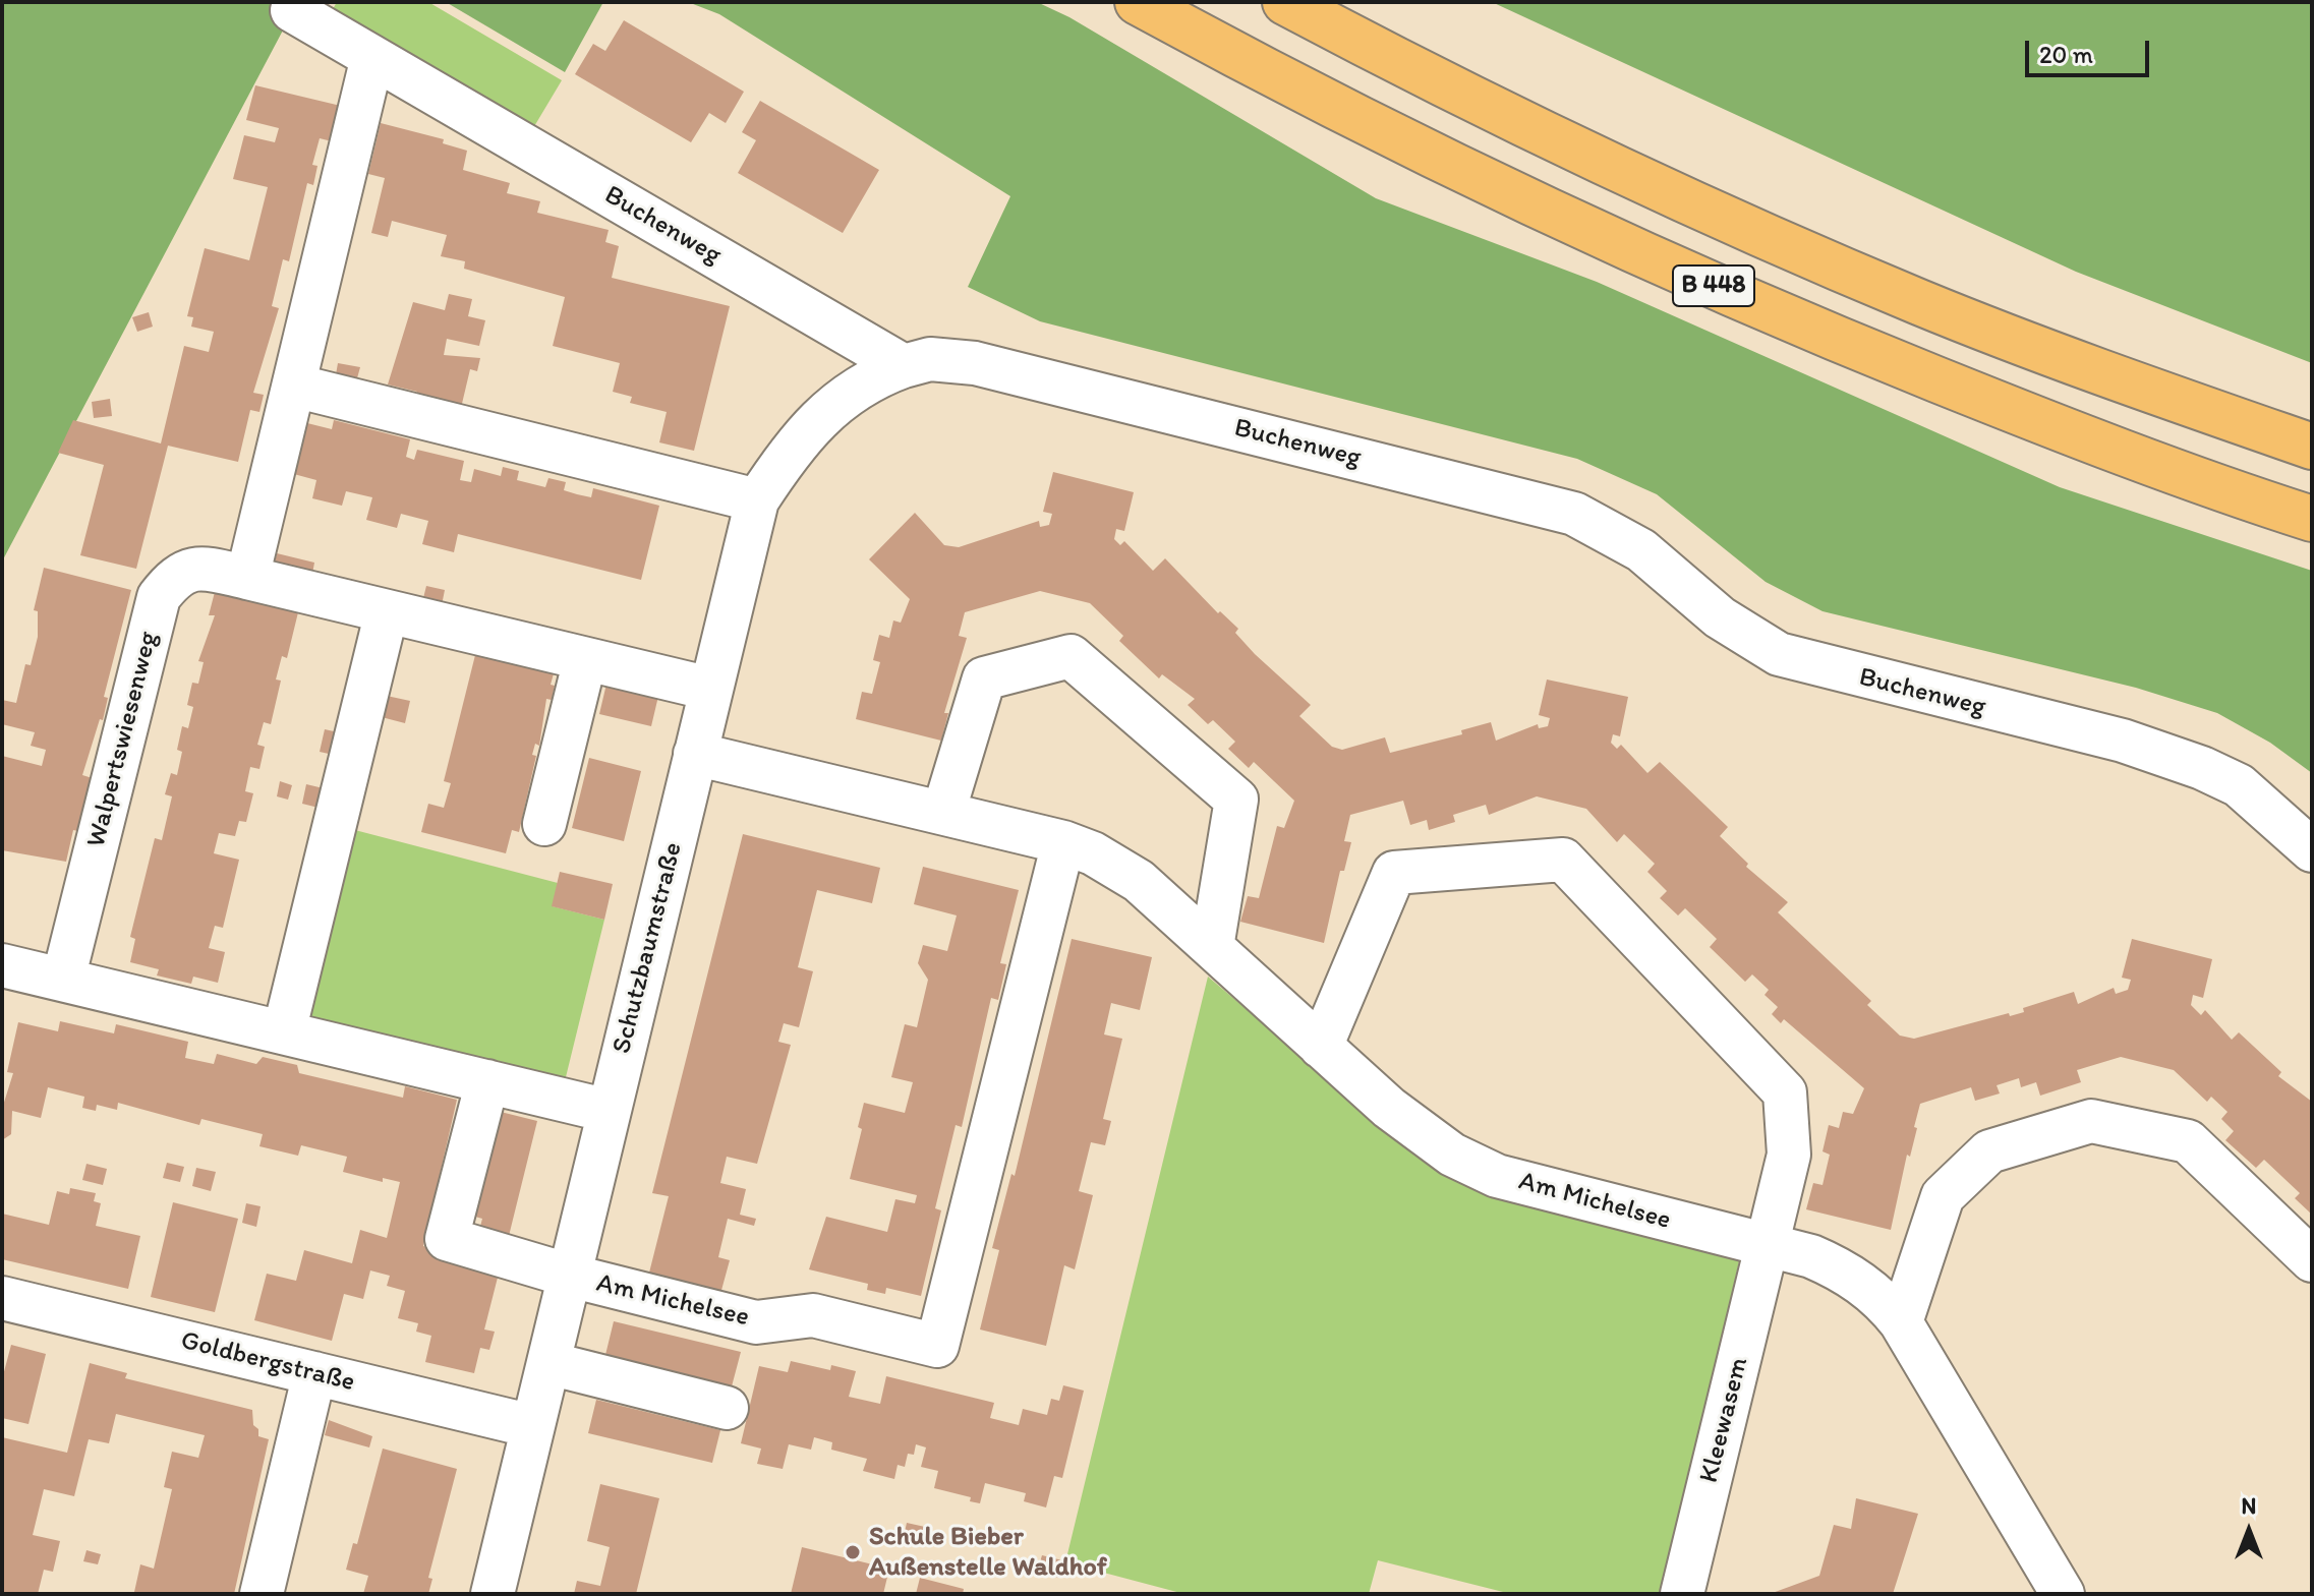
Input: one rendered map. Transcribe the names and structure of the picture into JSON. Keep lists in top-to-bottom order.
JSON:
{
  "streets": {
    "main road": ["B 448"],
    "street": [
      "Buchenweg",
      "Walpertswiesenweg",
      "Schutzbaumstraße",
      "Am Michelsee",
      "Goldbergstraße",
      "Kleewasem"
    ]
  },
  "crossings": [
    ["Buchenweg", "Schutzbaumstraße"],
    ["Walpertswiesenweg", "Schutzbaumstraße"],
    ["Schutzbaumstraße", "Am Michelsee"],
    ["Schutzbaumstraße", "Goldbergstraße"],
    ["Am Michelsee", "Kleewasem"]
  ],
  "places": ["Schule Bieber Außenstelle Waldhof"],
  "scale_bar": "20 m",
  "north": "top"
}
